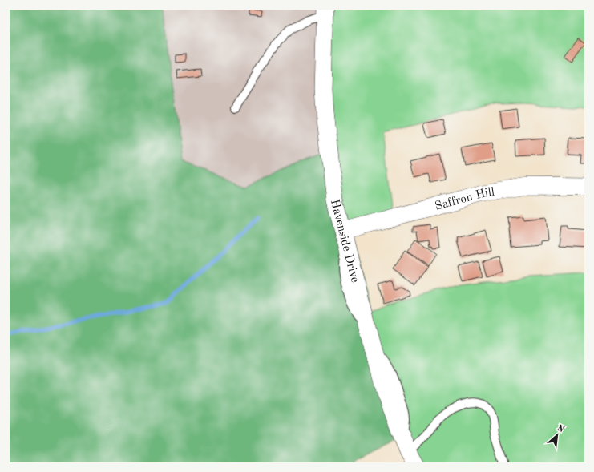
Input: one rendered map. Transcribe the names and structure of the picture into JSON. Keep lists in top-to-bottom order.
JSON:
{
  "streets": {
    "street": ["Saffron Hill", "Havenside Drive"]
  },
  "crossings": [
    ["Saffron Hill", "Havenside Drive"]
  ],
  "north": "top right"
}
